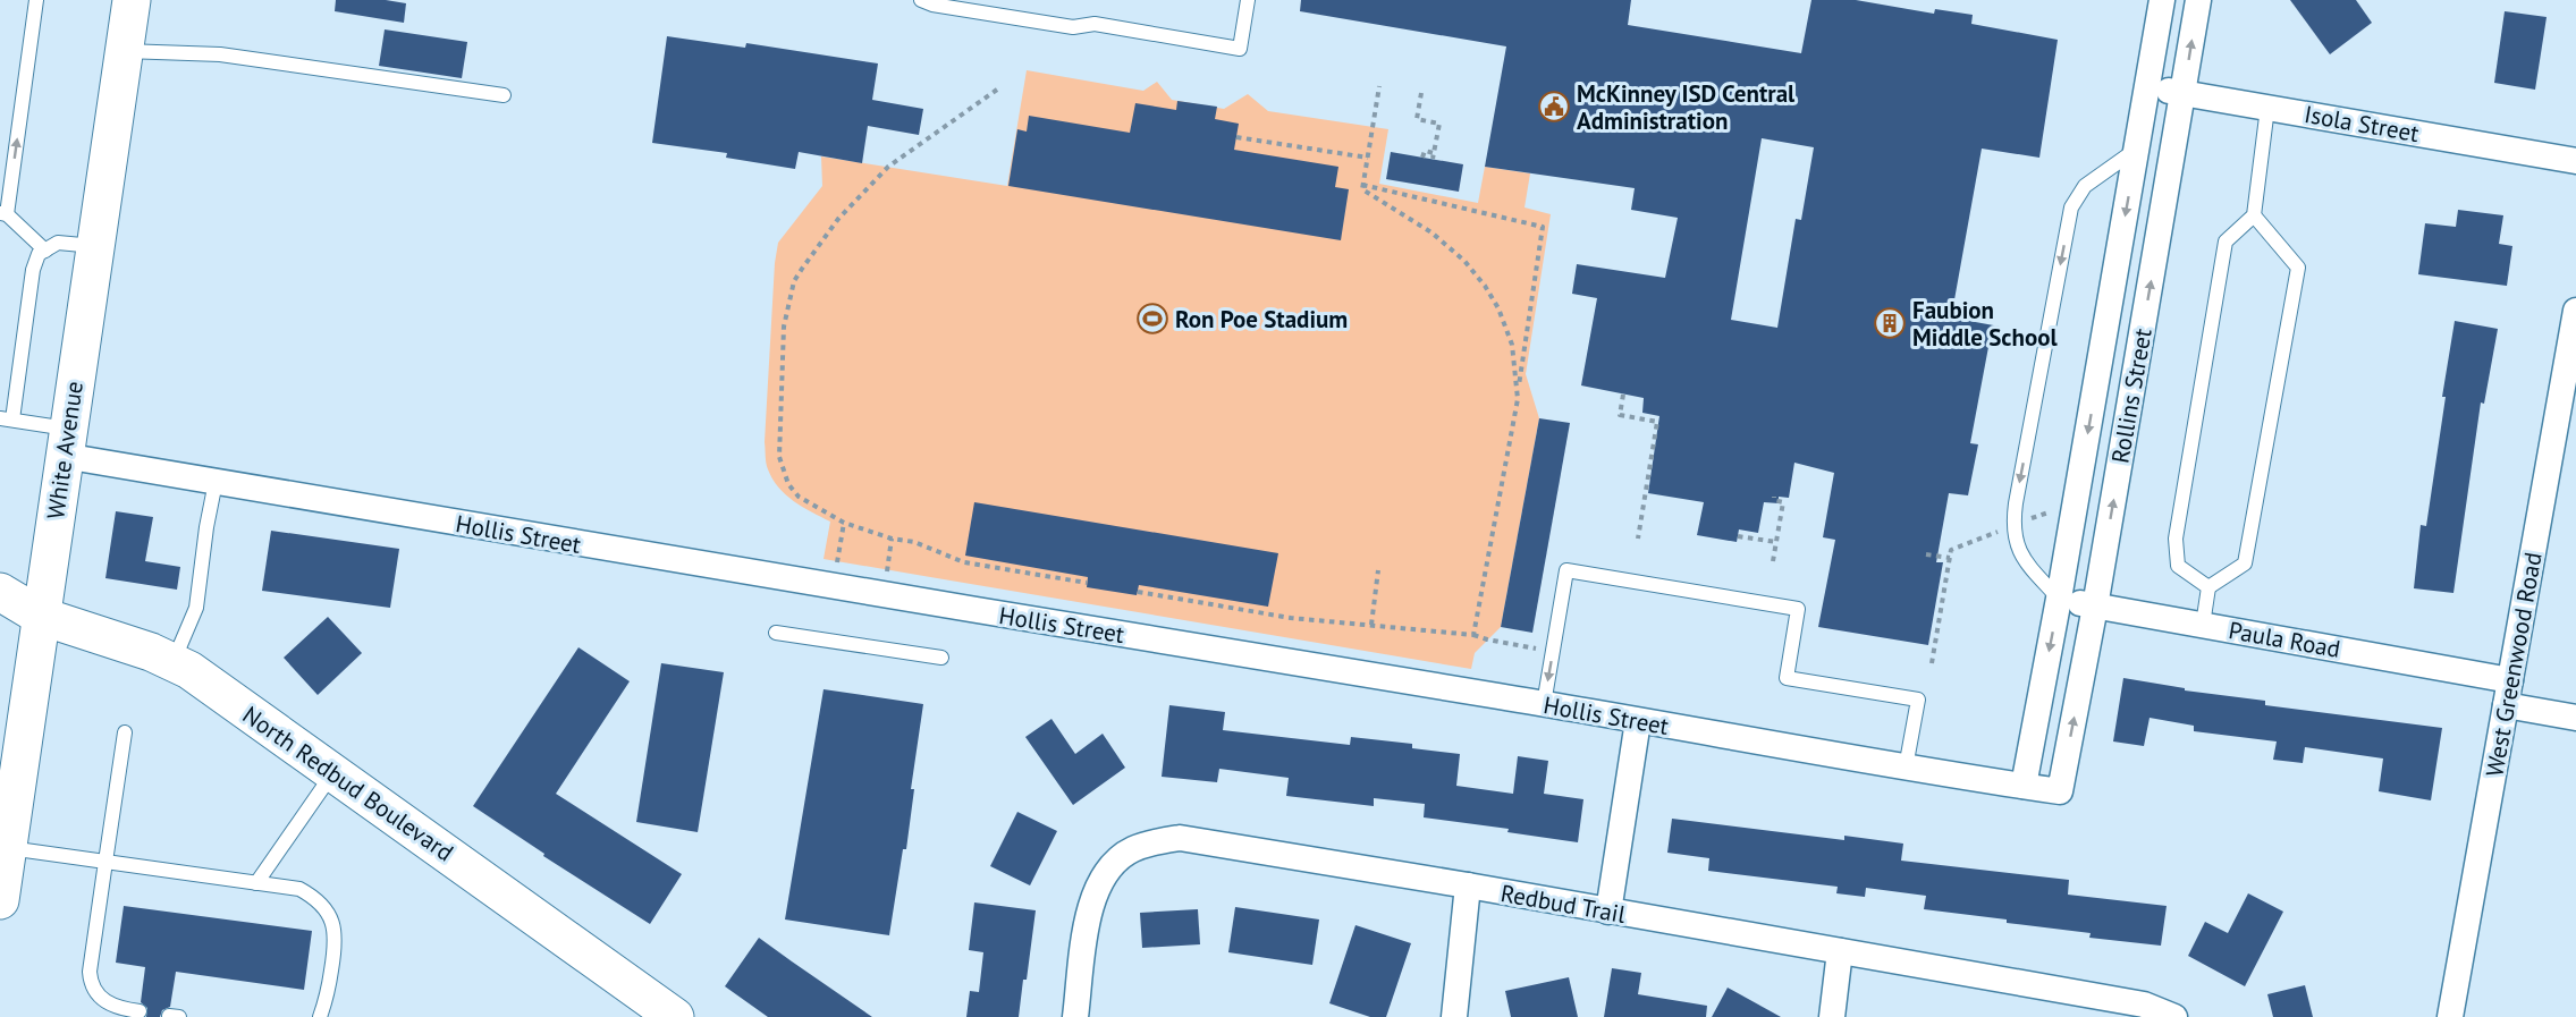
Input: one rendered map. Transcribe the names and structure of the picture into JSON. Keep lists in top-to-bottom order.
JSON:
{
  "streets": {
    "street": [
      "Isola Street",
      "Rollins Street",
      "White Avenue",
      "Hollis Street",
      "Paula Road",
      "West Greenwood Road",
      "North Redbud Boulevard",
      "Redbud Trail"
    ]
  },
  "crossings": [
    ["Isola Street", "Rollins Street"],
    ["Rollins Street", "Hollis Street"],
    ["Rollins Street", "Paula Road"],
    ["White Avenue", "Hollis Street"],
    ["White Avenue", "North Redbud Boulevard"],
    ["Paula Road", "West Greenwood Road"]
  ],
  "places": {
    "public building": ["McKinney ISD Central Administration"],
    "sports": ["Ron Poe Stadium"],
    "building": ["Faubion Middle School"]
  }
}
